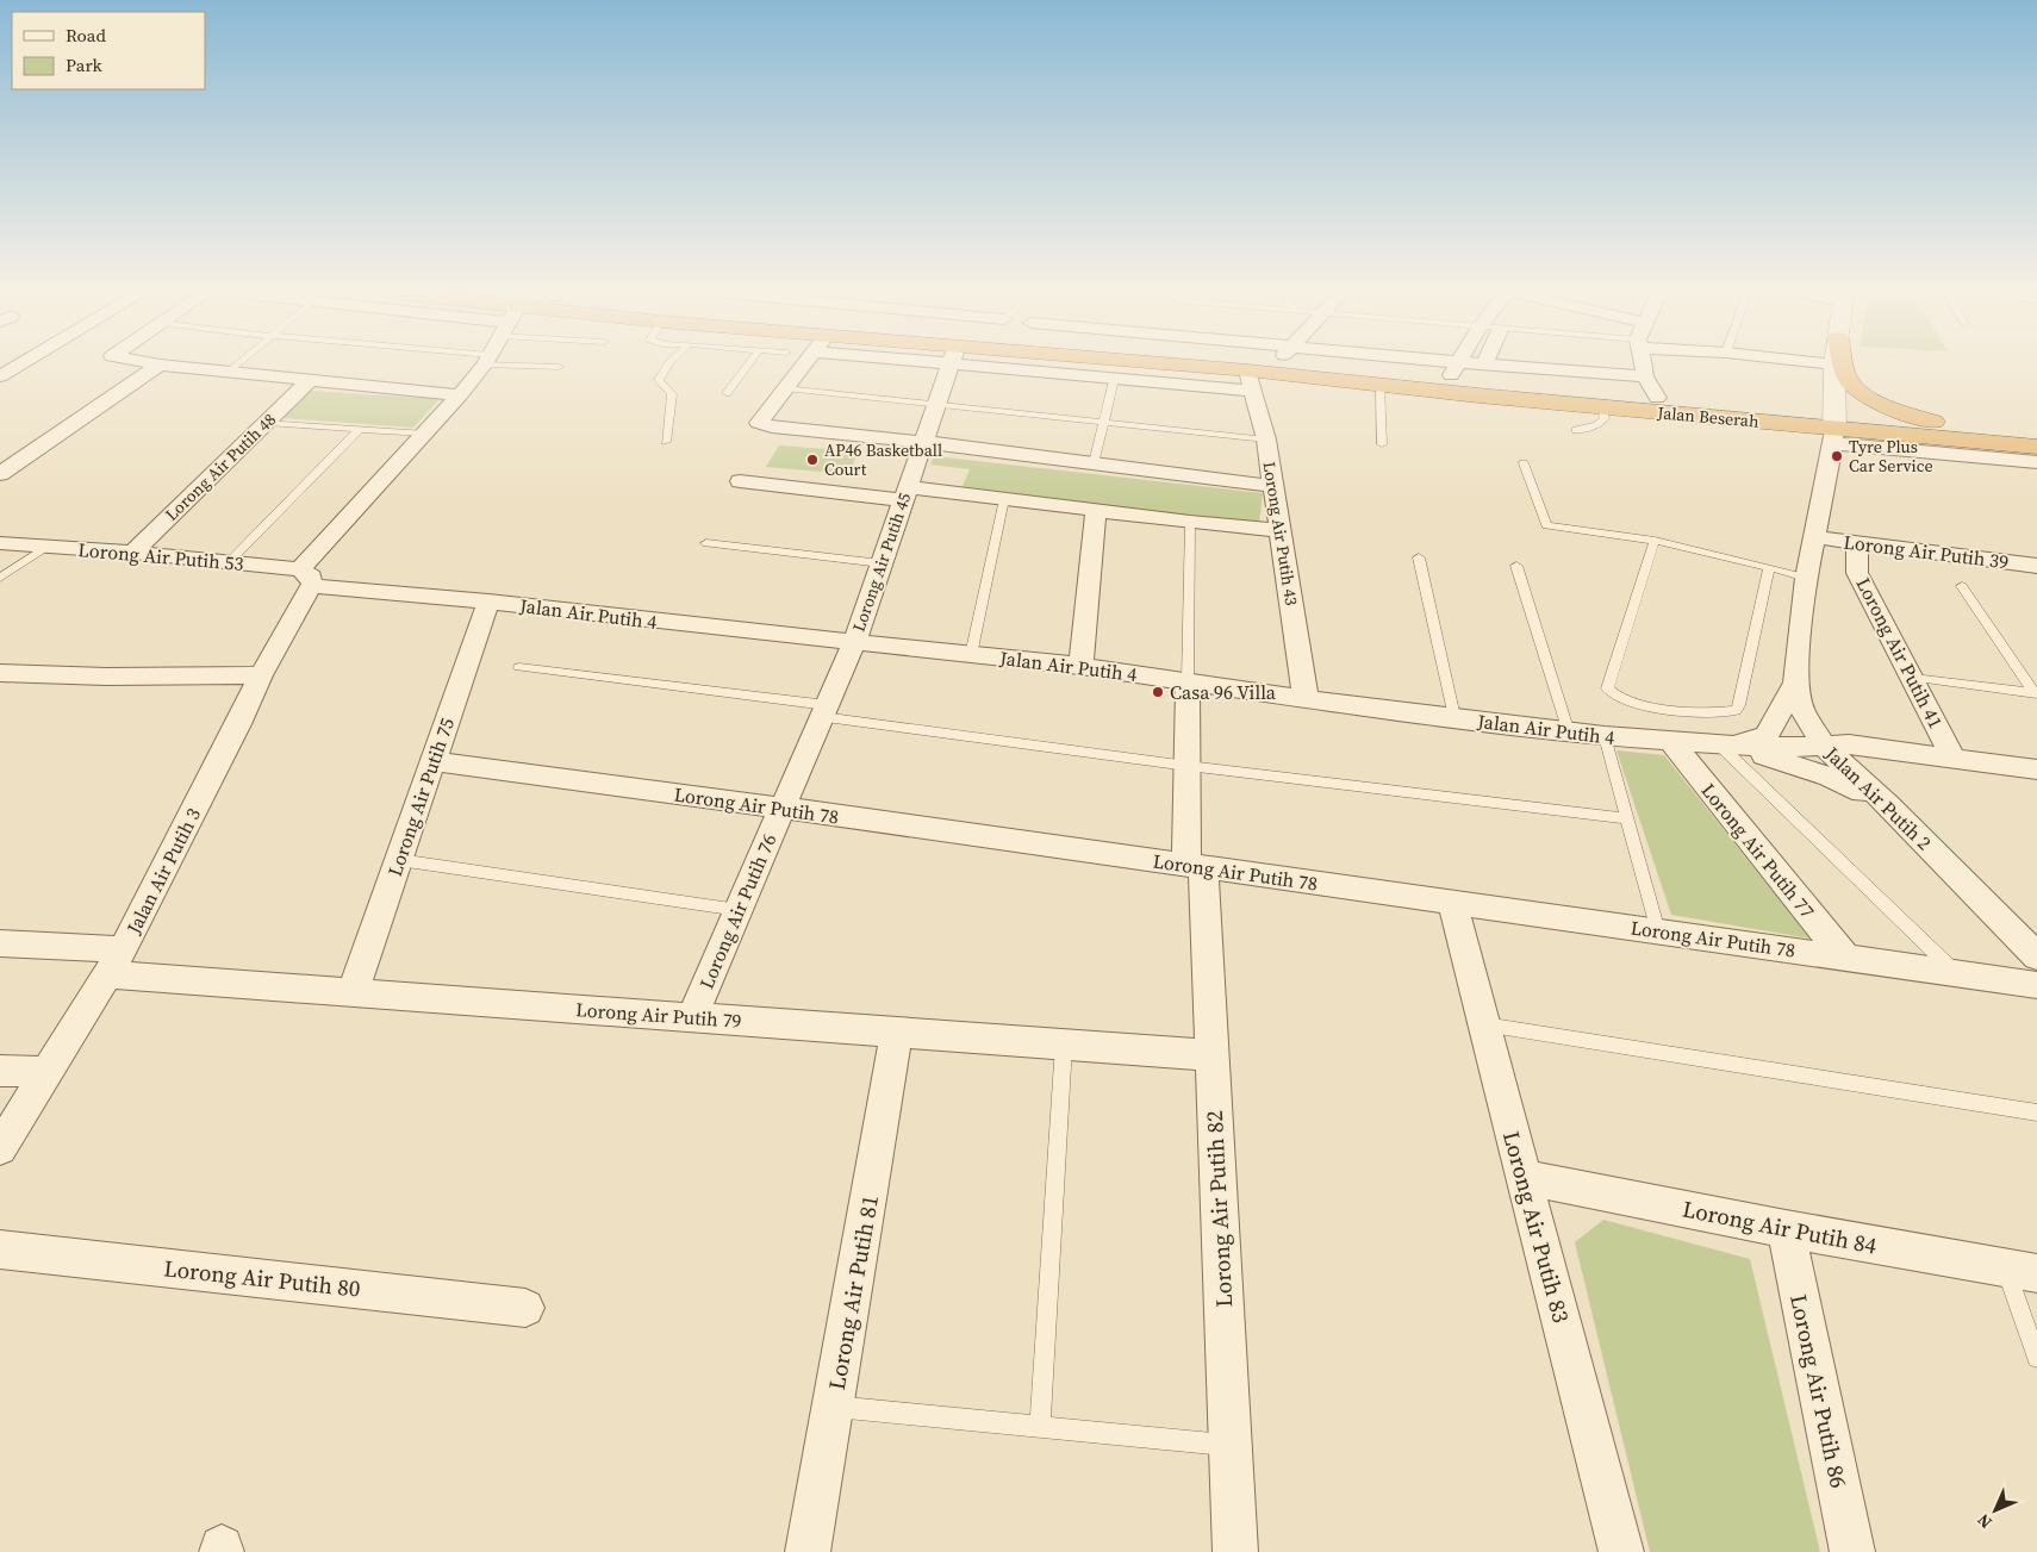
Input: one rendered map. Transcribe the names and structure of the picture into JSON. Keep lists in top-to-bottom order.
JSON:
{
  "streets": {
    "highway": ["Jalan Beserah"],
    "street": [
      "Lorong Air Putih 48",
      "Lorong Air Putih 43",
      "Lorong Air Putih 39",
      "Lorong Air Putih 53",
      "Lorong Air Putih 45",
      "Jalan Air Putih 4",
      "Lorong Air Putih 41",
      "Lorong Air Putih 75",
      "Jalan Air Putih 2",
      "Lorong Air Putih 78",
      "Lorong Air Putih 77",
      "Jalan Air Putih 3",
      "Lorong Air Putih 76",
      "Lorong Air Putih 79",
      "Lorong Air Putih 82",
      "Lorong Air Putih 83",
      "Lorong Air Putih 84",
      "Lorong Air Putih 80",
      "Lorong Air Putih 81",
      "Lorong Air Putih 86"
    ]
  },
  "crossings": [
    ["Jalan Beserah", "Lorong Air Putih 43"],
    ["Jalan Beserah", "Jalan Air Putih 2"],
    ["Lorong Air Putih 48", "Lorong Air Putih 53"],
    ["Lorong Air Putih 43", "Jalan Air Putih 4"],
    ["Lorong Air Putih 39", "Lorong Air Putih 41"],
    ["Lorong Air Putih 39", "Jalan Air Putih 2"],
    ["Lorong Air Putih 53", "Jalan Air Putih 4"],
    ["Lorong Air Putih 53", "Jalan Air Putih 3"],
    ["Lorong Air Putih 45", "Jalan Air Putih 4"],
    ["Lorong Air Putih 45", "Lorong Air Putih 76"],
    ["Jalan Air Putih 4", "Lorong Air Putih 41"],
    ["Jalan Air Putih 4", "Lorong Air Putih 75"],
    ["Jalan Air Putih 4", "Jalan Air Putih 2"],
    ["Jalan Air Putih 4", "Lorong Air Putih 77"],
    ["Jalan Air Putih 4", "Jalan Air Putih 3"],
    ["Jalan Air Putih 4", "Lorong Air Putih 76"],
    ["Jalan Air Putih 4", "Lorong Air Putih 82"],
    ["Lorong Air Putih 75", "Lorong Air Putih 78"],
    ["Lorong Air Putih 75", "Lorong Air Putih 79"],
    ["Lorong Air Putih 78", "Lorong Air Putih 77"],
    ["Lorong Air Putih 78", "Lorong Air Putih 76"],
    ["Lorong Air Putih 78", "Lorong Air Putih 82"],
    ["Lorong Air Putih 78", "Lorong Air Putih 83"],
    ["Jalan Air Putih 3", "Lorong Air Putih 79"],
    ["Lorong Air Putih 76", "Lorong Air Putih 79"],
    ["Lorong Air Putih 79", "Lorong Air Putih 82"],
    ["Lorong Air Putih 79", "Lorong Air Putih 81"],
    ["Lorong Air Putih 83", "Lorong Air Putih 84"],
    ["Lorong Air Putih 84", "Lorong Air Putih 86"]
  ],
  "places": ["Tyre Plus Car Service", "AP46 Basketball Court", "Casa 96 Villa"],
  "legend": ["Road", "Park"],
  "north": "bottom left"
}
